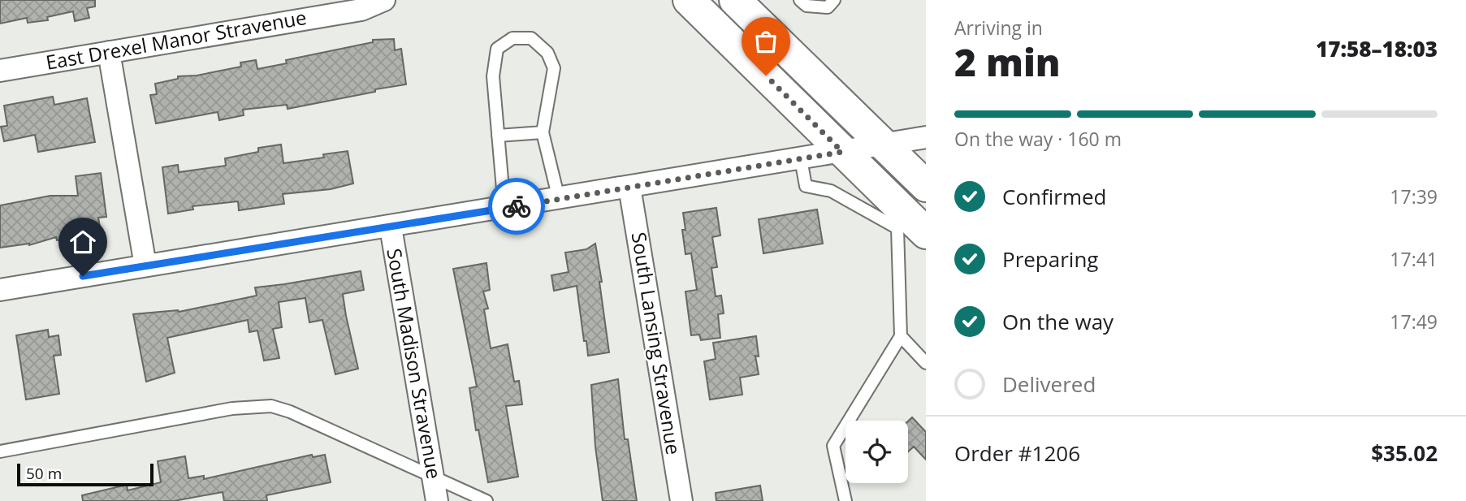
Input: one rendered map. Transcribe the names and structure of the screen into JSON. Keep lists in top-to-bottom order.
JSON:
{
  "streets": {
    "street": ["East Drexel Manor Stravenue", "South Lansing Stravenue", "South Madison Stravenue"]
  },
  "scale_bar": "50 m",
  "page": {
    "heading": ["2 min", "Arriving in", "17:58–18:03"],
    "panel": ["Order #1206", "$35.02"],
    "bar": "On the way · 160 m",
    "list": [
      ["Confirmed", "17:39"],
      ["Preparing", "17:41"],
      ["On the way", "17:49"],
      "Delivered"
    ],
    "scale": "50 m"
  }
}
